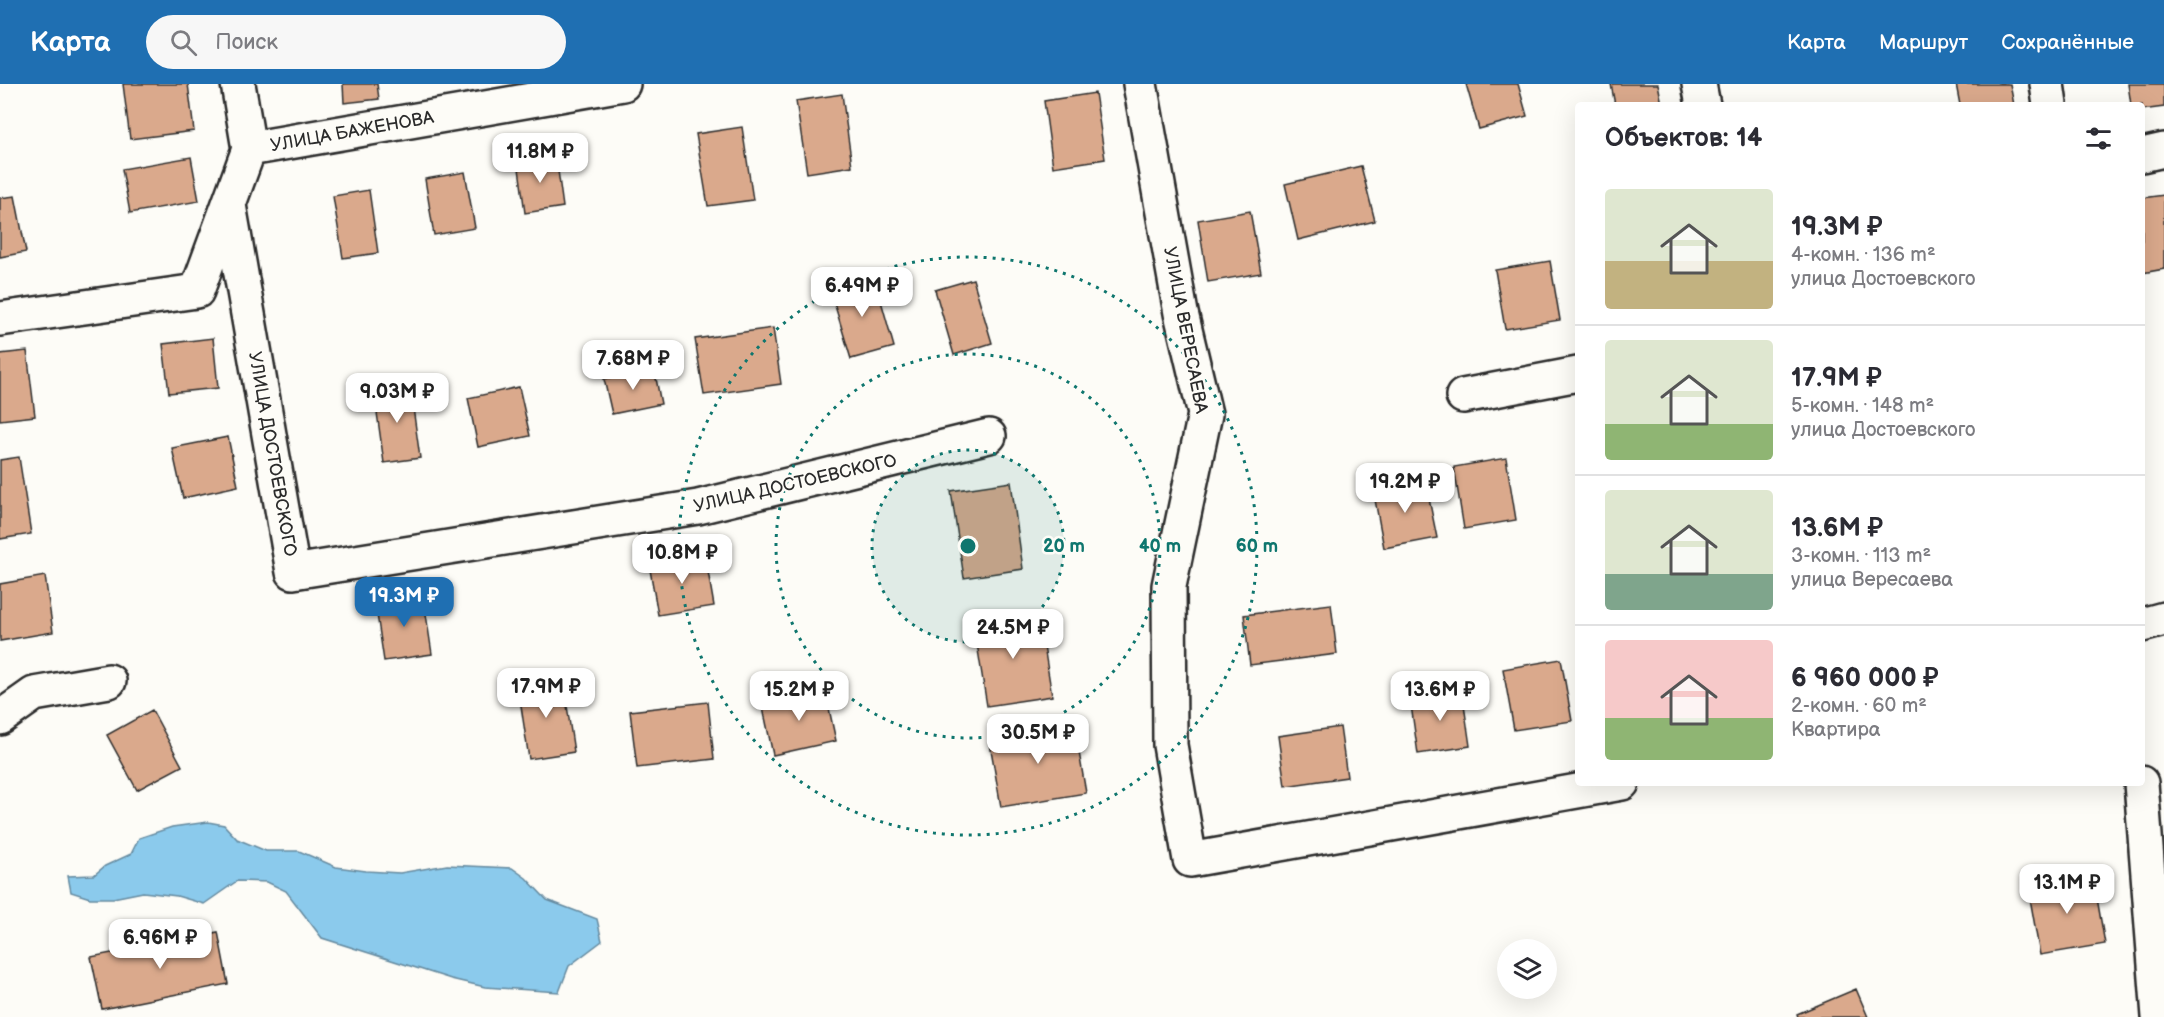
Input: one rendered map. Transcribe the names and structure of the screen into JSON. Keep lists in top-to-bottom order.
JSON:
{
  "streets": {
    "street": ["УЛИЦА БАЖЕНОВА", "УЛИЦА ВЕРЕСАЕВА", "УЛИЦА ДОСТОЕВСКОГО"]
  },
  "crossings": [
    ["УЛИЦА БАЖЕНОВА", "УЛИЦА ДОСТОЕВСКОГО"]
  ],
  "page": {
    "header": "Карта",
    "search": "Поиск",
    "nav": ["Карта", "Маршрут", "Сохранённые"],
    "heading": "Объектов: 14",
    "price": [
      "11.8M ₽",
      "6.49M ₽",
      "7.68M ₽",
      "9.03M ₽",
      "19.2M ₽",
      "10.8M ₽",
      "19.3M ₽",
      "24.5M ₽",
      "17.9M ₽",
      "15.2M ₽",
      "13.6M ₽",
      "30.5M ₽",
      "13.1M ₽",
      "6.96M ₽"
    ],
    "list": [
      {
        "name": "19.3M ₽",
        "note": "4-комн. · 136 m² · улица Достоевского"
      },
      {
        "name": "17.9M ₽",
        "note": "5-комн. · 148 m² · улица Достоевского"
      },
      {
        "name": "13.6M ₽",
        "note": "3-комн. · 113 m² · улица Вересаева"
      },
      {
        "name": "6 960 000 ₽",
        "note": "2-комн. · 60 m² · Квартира"
      }
    ]
  },
  "rings": ["20 m", "40 m", "60 m"]
}
